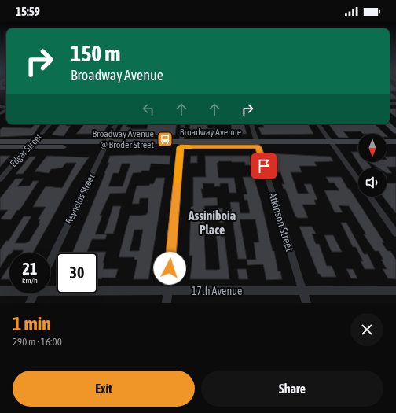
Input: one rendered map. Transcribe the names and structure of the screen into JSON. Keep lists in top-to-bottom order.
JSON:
{
  "streets": {
    "street": [
      "Broadway Avenue",
      "Edgar Street",
      "Reynolds Street",
      "Atkinson Street",
      "17th Avenue"
    ]
  },
  "crossings": [
    ["Broadway Avenue", "Edgar Street"],
    ["Broadway Avenue", "Reynolds Street"],
    ["Broadway Avenue", "Atkinson Street"],
    ["Atkinson Street", "17th Avenue"]
  ],
  "districts": ["Assiniboia Place"],
  "places": {
    "bus stop": ["Broadway Avenue @ Broder Street"]
  },
  "north": "bottom",
  "page": {
    "status": "15:59",
    "turn": ["150 m", "Broadway Avenue"],
    "speed": "21 km/h",
    "limit": "30",
    "heading": ["1 min", "290 m · 16:00"],
    "buttons": ["Exit", "Share"]
  }
}
